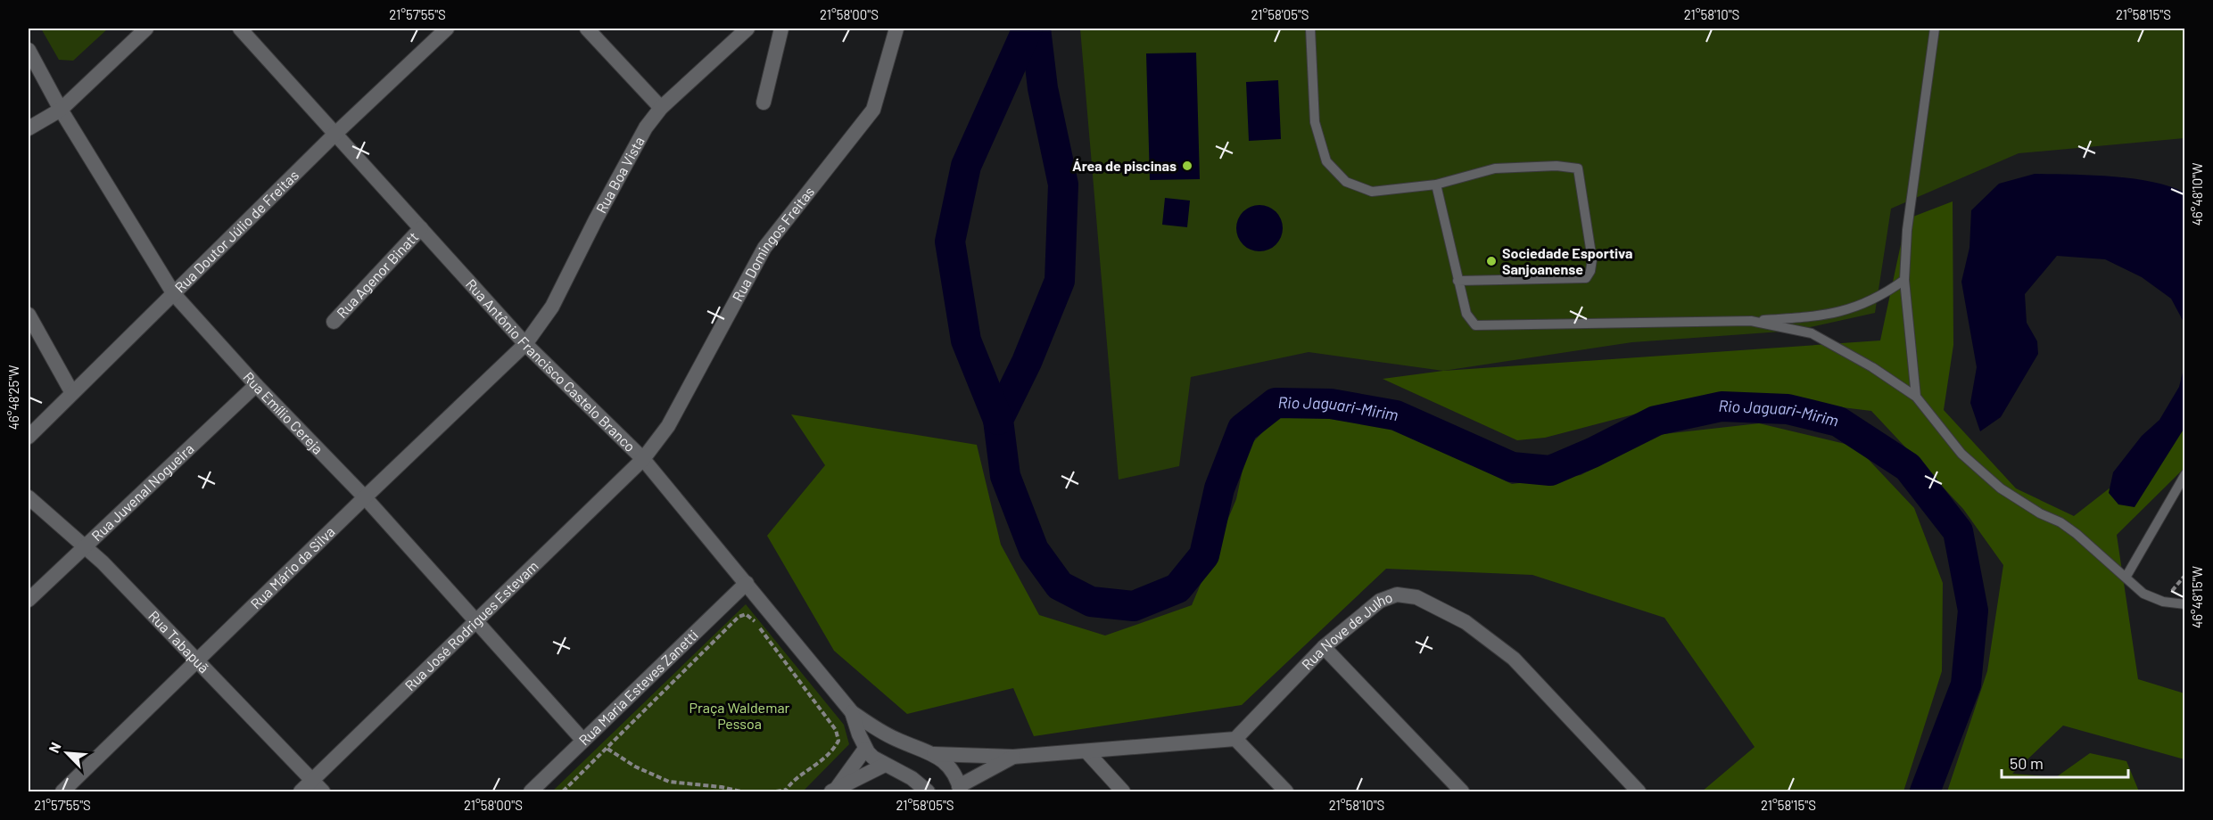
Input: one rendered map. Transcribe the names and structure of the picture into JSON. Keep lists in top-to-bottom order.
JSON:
{
  "streets": {
    "street": [
      "Rua Boa Vista",
      "Rua Doutor Júlio de Freitas",
      "Rua Domingos Freitas",
      "Rua Agenor Binatt",
      "Rua Antônio Francisco Castelo Branco",
      "Rua Emílio Cereja",
      "Rua Juvenal Nogueira",
      "Rua Mário da Silva",
      "Rua José Rodrigues Estevam",
      "Rua Nove de Julho",
      "Rua Tabapuã",
      "Rua Maria Esteves Zanetti"
    ]
  },
  "crossings": [
    ["Rua Boa Vista", "Rua Antônio Francisco Castelo Branco"],
    ["Rua Boa Vista", "Rua Mário da Silva"],
    ["Rua Doutor Júlio de Freitas", "Rua Antônio Francisco Castelo Branco"],
    ["Rua Doutor Júlio de Freitas", "Rua Emílio Cereja"],
    ["Rua Domingos Freitas", "Rua Antônio Francisco Castelo Branco"],
    ["Rua Domingos Freitas", "Rua José Rodrigues Estevam"],
    ["Rua Agenor Binatt", "Rua Antônio Francisco Castelo Branco"],
    ["Rua Antônio Francisco Castelo Branco", "Rua Mário da Silva"],
    ["Rua Antônio Francisco Castelo Branco", "Rua José Rodrigues Estevam"],
    ["Rua Antônio Francisco Castelo Branco", "Rua Maria Esteves Zanetti"],
    ["Rua Emílio Cereja", "Rua Juvenal Nogueira"],
    ["Rua Emílio Cereja", "Rua Mário da Silva"],
    ["Rua Emílio Cereja", "Rua José Rodrigues Estevam"],
    ["Rua Emílio Cereja", "Rua Maria Esteves Zanetti"],
    ["Rua Juvenal Nogueira", "Rua Tabapuã"],
    ["Rua Mário da Silva", "Rua Tabapuã"],
    ["Rua José Rodrigues Estevam", "Rua Tabapuã"]
  ],
  "water": ["Rio Jaguari-Mirim"],
  "parks": ["Praça Waldemar Pessoa"],
  "places": ["Área de piscinas", "Sociedade Esportiva Sanjoanense"],
  "scale_bar": "50 m",
  "north": "top left",
  "coordinates": [
    "21°57'55\"S",
    "21°58'00\"S",
    "21°58'05\"S",
    "21°58'10\"S",
    "21°58'15\"S",
    "46°48'10\"W",
    "46°48'25\"W",
    "46°48'15\"W"
  ]
}
